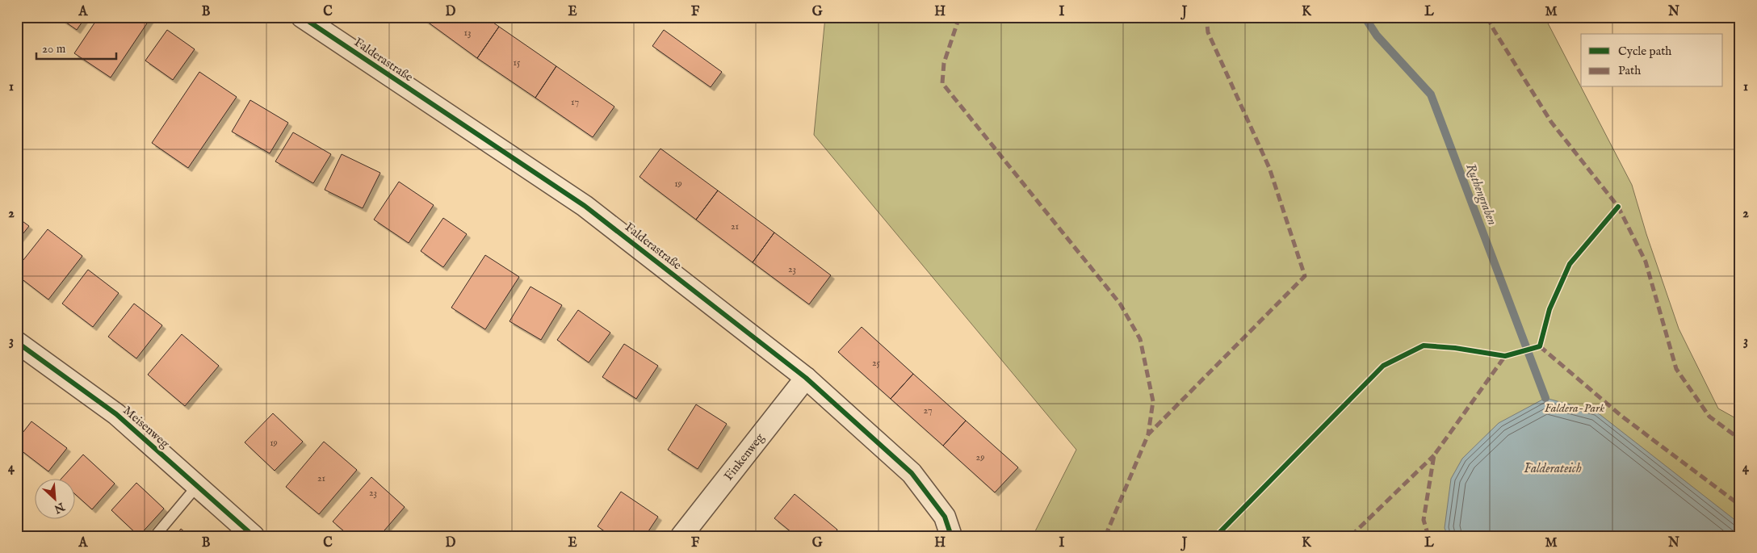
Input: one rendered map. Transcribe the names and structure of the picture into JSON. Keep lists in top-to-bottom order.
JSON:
{
  "streets": {
    "street": ["Falderastraße", "Meisenweg", "Finkenweg"]
  },
  "crossings": [
    ["Falderastraße", "Finkenweg"]
  ],
  "water": ["Ruthengraben", "Falderateich"],
  "parks": ["Faldera-Park"],
  "house_numbers": [
    "13",
    "15",
    "17",
    "19",
    "21",
    "23",
    "25",
    "27",
    "19",
    "29",
    "21",
    "23"
  ],
  "legend": ["Cycle path", "Path"],
  "scale_bar": "20 m",
  "north": "bottom right",
  "grid": {
    "columns": [
      "A",
      "B",
      "C",
      "D",
      "E",
      "F",
      "G",
      "H",
      "I",
      "J",
      "K",
      "L",
      "M",
      "N"
    ],
    "rows": [
      "1",
      "2",
      "3",
      "4"
    ]
  }
}
